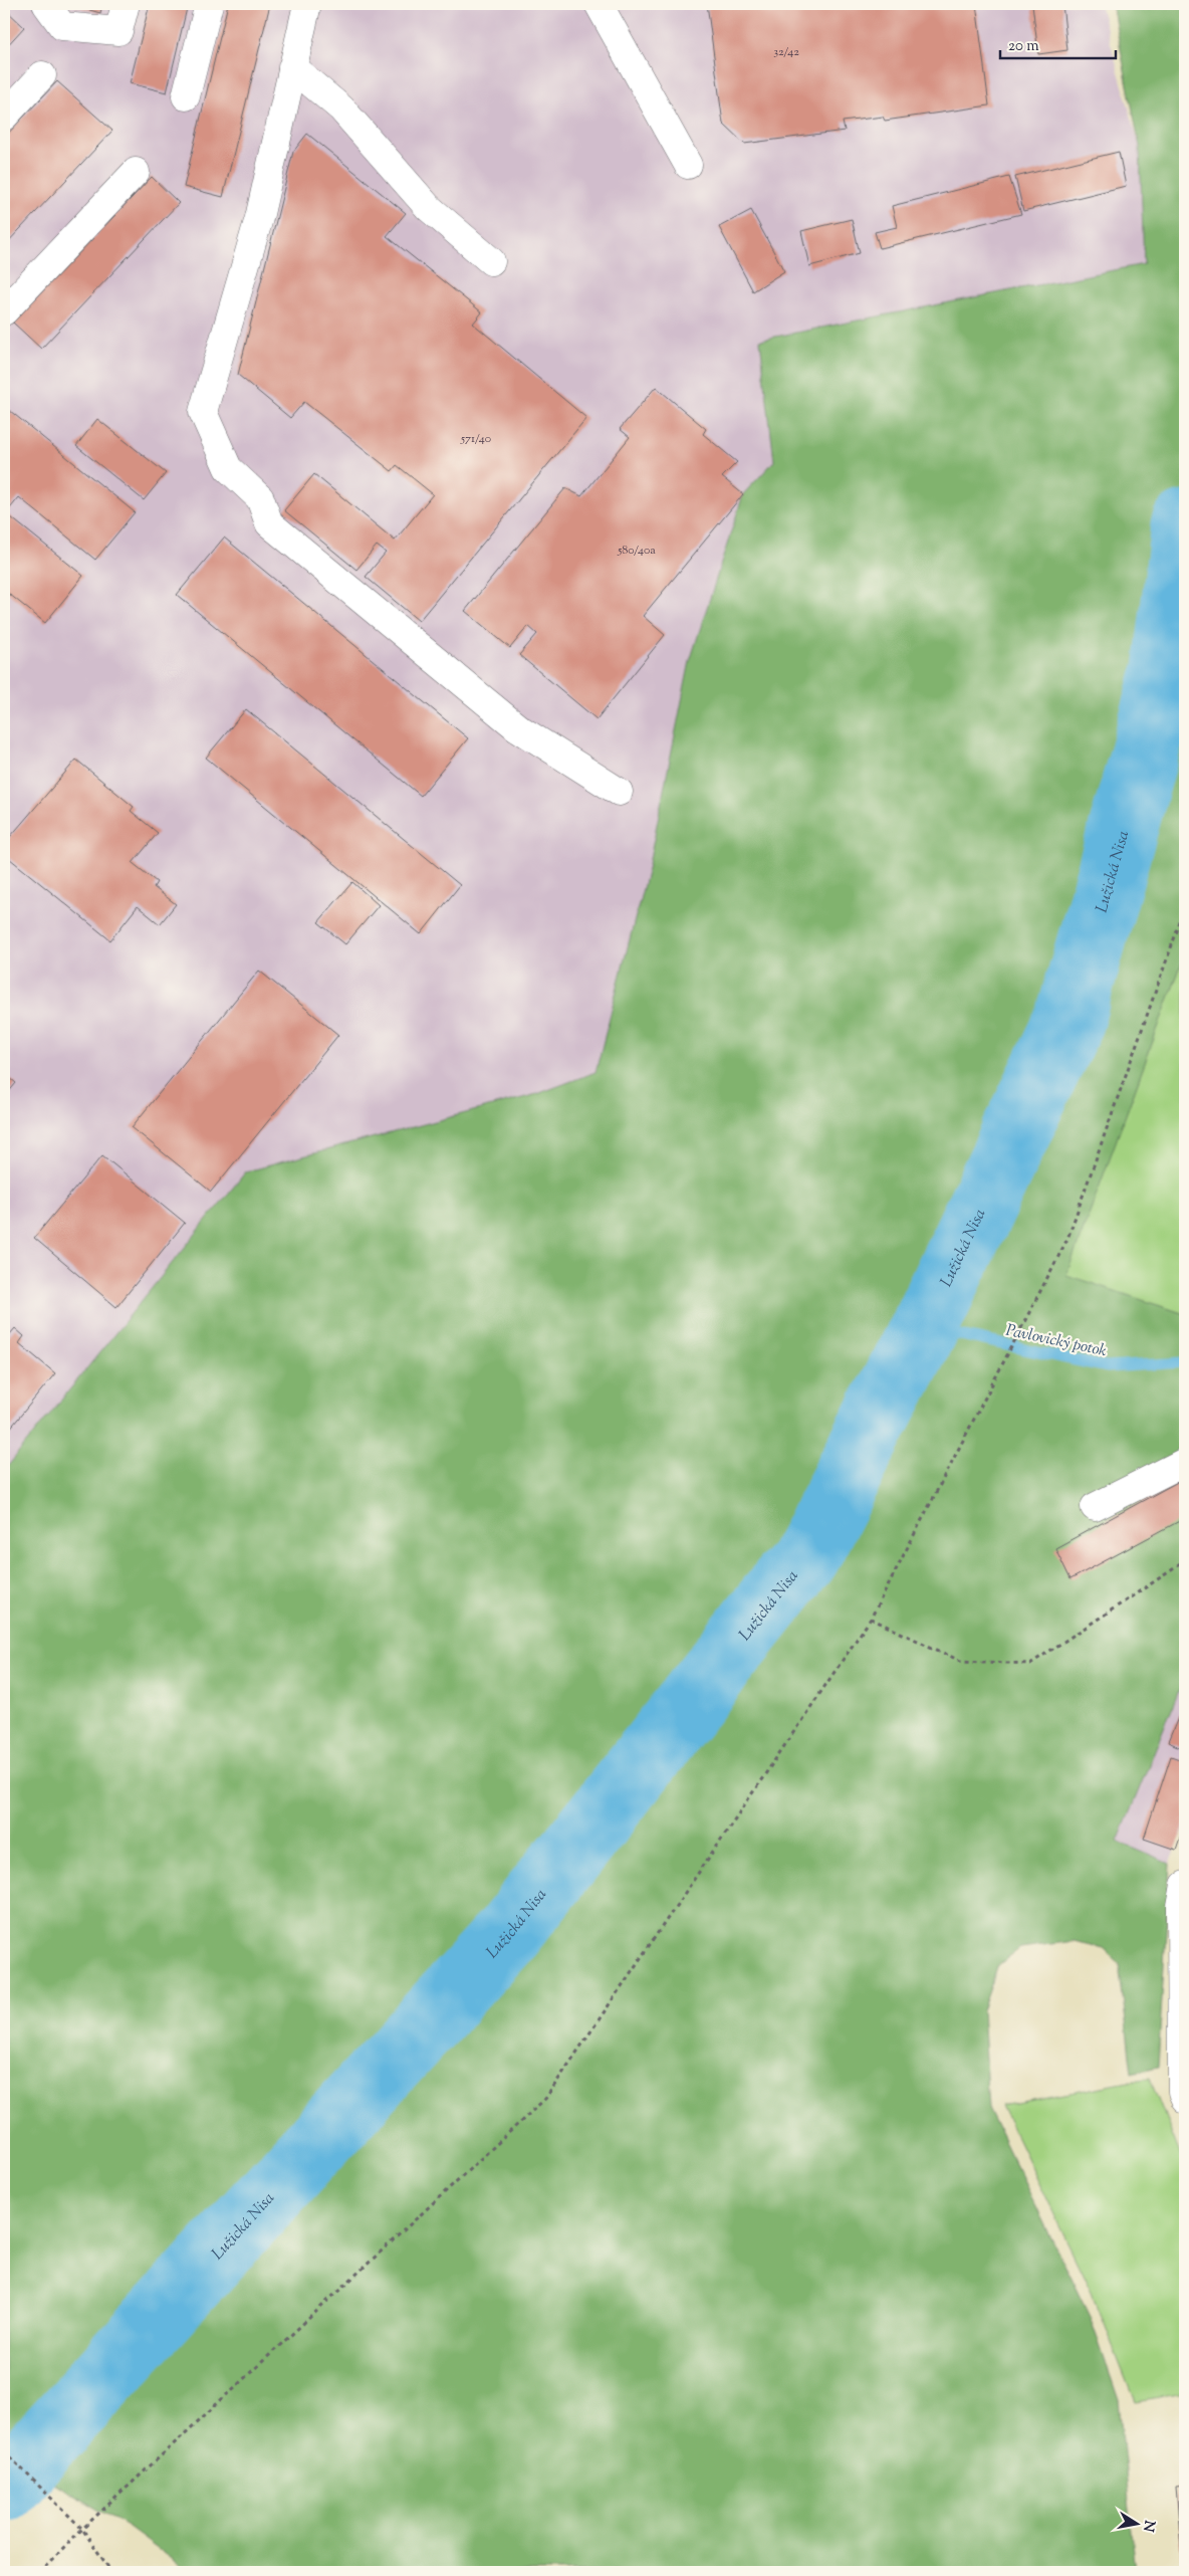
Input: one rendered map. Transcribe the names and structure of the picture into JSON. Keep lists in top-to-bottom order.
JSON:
{
  "water": ["Lužická Nisa", "Pavlovický potok"],
  "house_numbers": ["32/42", "571/40", "580/40a"],
  "scale_bar": "20 m",
  "north": "right"
}
